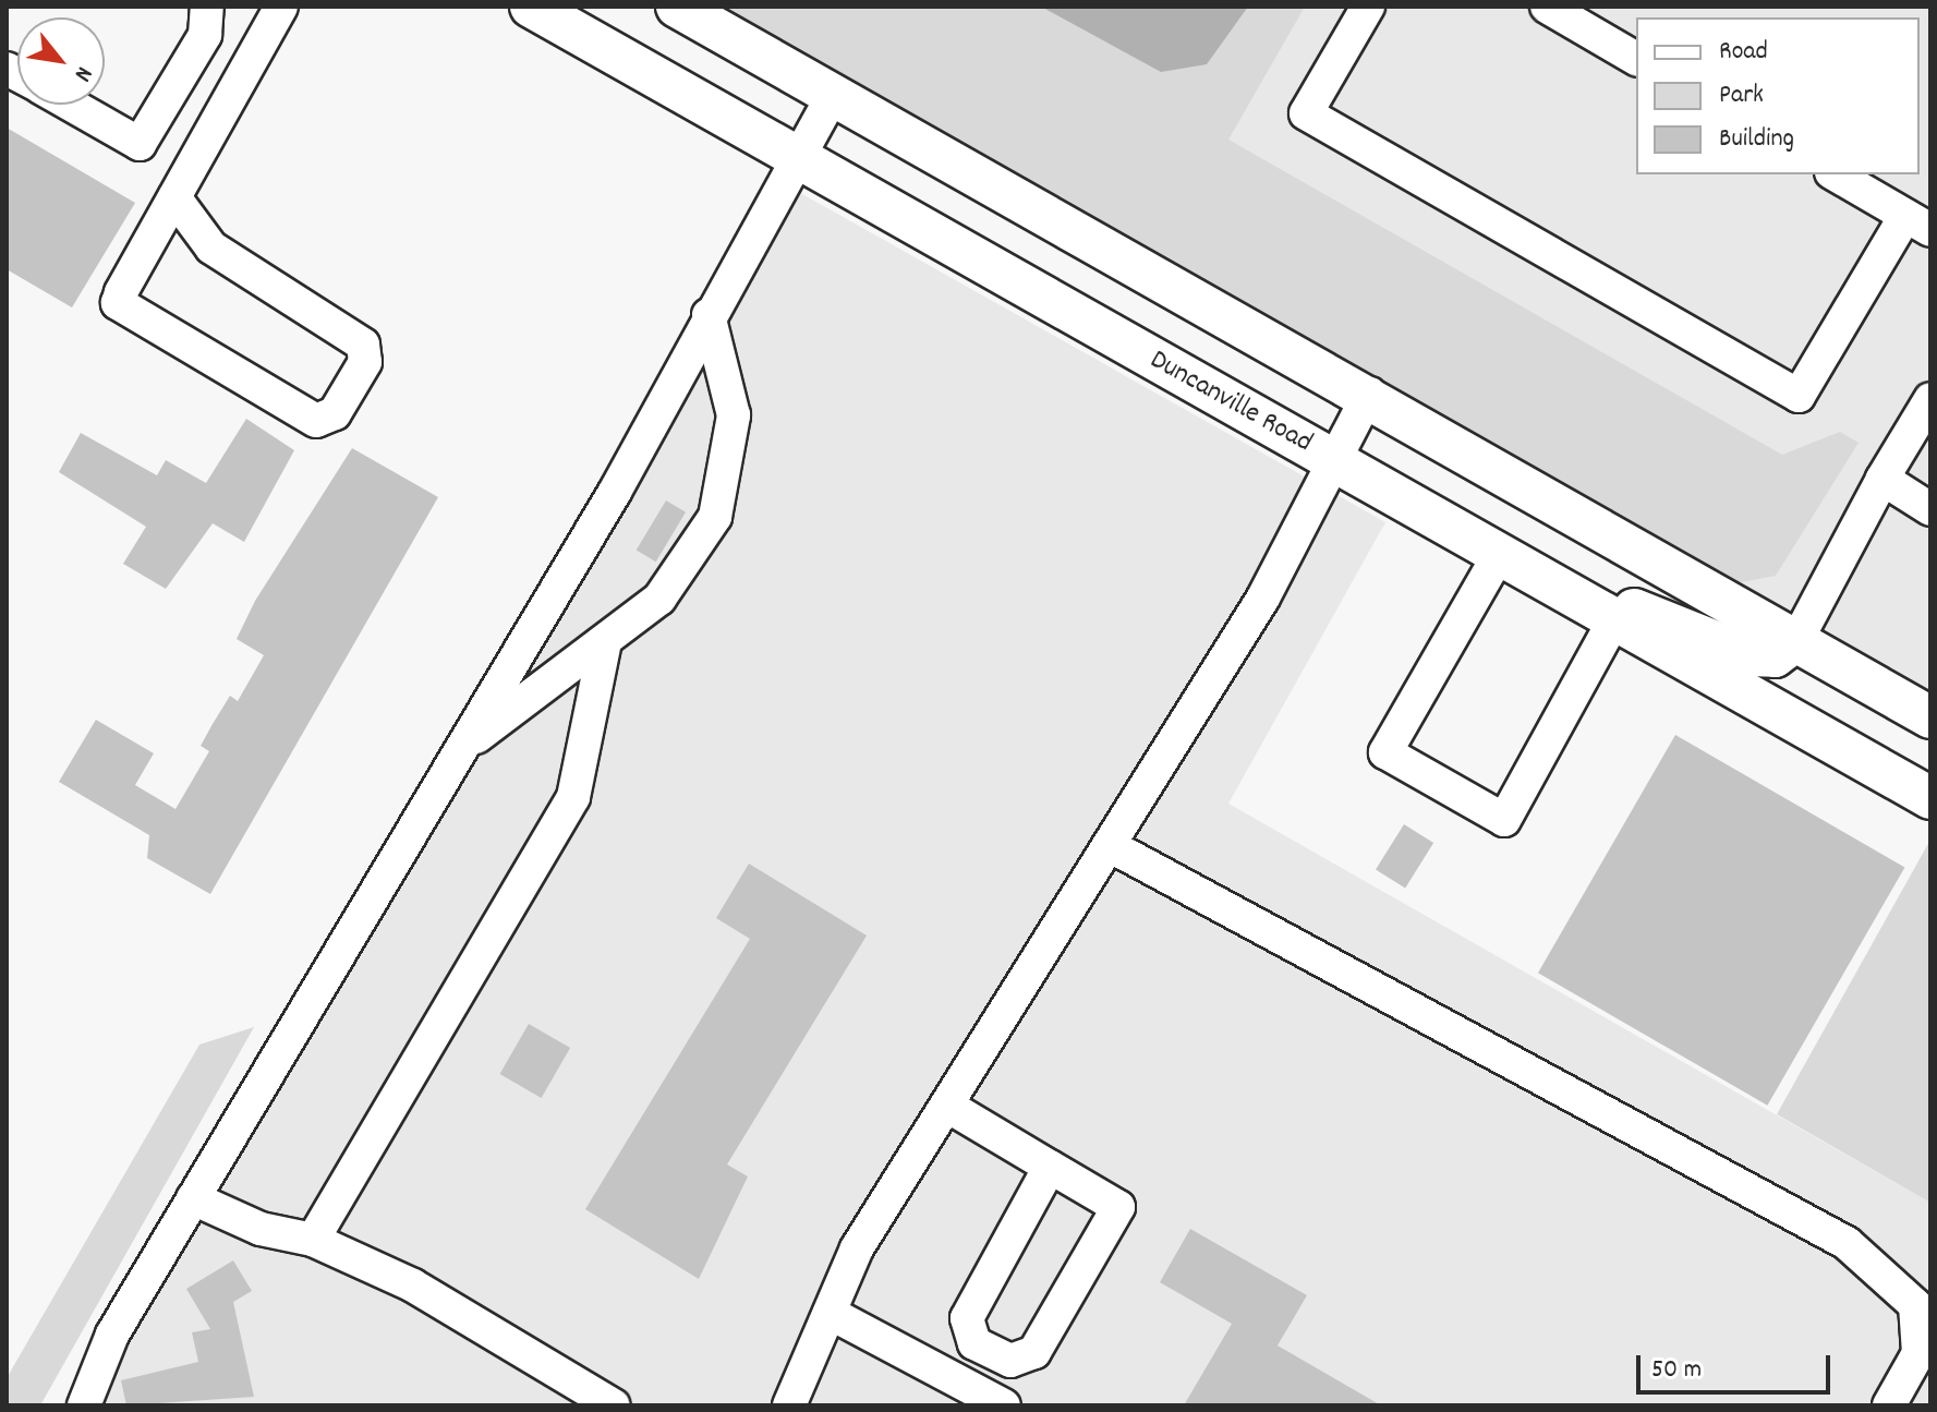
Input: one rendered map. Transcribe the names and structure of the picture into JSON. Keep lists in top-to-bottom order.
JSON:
{
  "streets": {
    "main road": ["Duncanville Road"]
  },
  "legend": ["Road", "Park", "Building"],
  "scale_bar": "50 m",
  "north": "bottom right"
}
